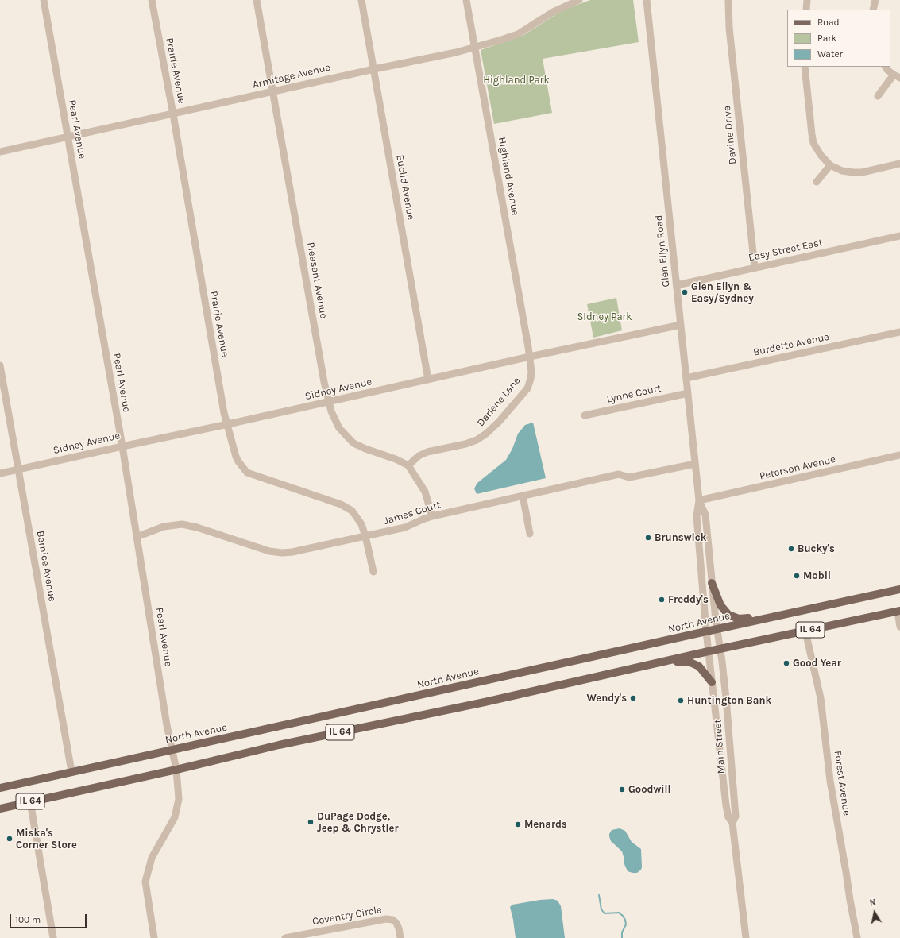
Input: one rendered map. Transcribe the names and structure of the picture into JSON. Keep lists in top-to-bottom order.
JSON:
{
  "streets": {
    "main road": ["North Avenue", "IL 64"],
    "street": [
      "Prairie Avenue",
      "Armitage Avenue",
      "Pearl Avenue",
      "Davine Drive",
      "Highland Avenue",
      "Euclid Avenue",
      "Easy Street East",
      "Glen Ellyn Road",
      "Pleasant Avenue",
      "Burdette Avenue",
      "Sidney Avenue",
      "Lynne Court",
      "Darlene Lane",
      "Peterson Avenue",
      "James Court",
      "Bernice Avenue",
      "Main Street",
      "Forest Avenue",
      "Coventry Circle"
    ]
  },
  "crossings": [
    ["Prairie Avenue", "Armitage Avenue"],
    ["Prairie Avenue", "Sidney Avenue"],
    ["Prairie Avenue", "James Court"],
    ["Armitage Avenue", "Pearl Avenue"],
    ["Armitage Avenue", "Highland Avenue"],
    ["Armitage Avenue", "Euclid Avenue"],
    ["Armitage Avenue", "Pleasant Avenue"],
    ["Pearl Avenue", "Sidney Avenue"],
    ["Pearl Avenue", "James Court"],
    ["Pearl Avenue", "North Avenue"],
    ["Pearl Avenue", "IL 64"],
    ["Davine Drive", "Easy Street East"],
    ["Highland Avenue", "Sidney Avenue"],
    ["Highland Avenue", "Darlene Lane"],
    ["Euclid Avenue", "Sidney Avenue"],
    ["Easy Street East", "Glen Ellyn Road"],
    ["Glen Ellyn Road", "Burdette Avenue"],
    ["Glen Ellyn Road", "Sidney Avenue"],
    ["Glen Ellyn Road", "Lynne Court"],
    ["Glen Ellyn Road", "Peterson Avenue"],
    ["Glen Ellyn Road", "James Court"],
    ["Glen Ellyn Road", "North Avenue"],
    ["Glen Ellyn Road", "IL 64"],
    ["Glen Ellyn Road", "Main Street"],
    ["Pleasant Avenue", "Sidney Avenue"],
    ["Pleasant Avenue", "Darlene Lane"],
    ["Sidney Avenue", "Darlene Lane"],
    ["Sidney Avenue", "Bernice Avenue"],
    ["Bernice Avenue", "North Avenue"],
    ["IL 64", "Main Street"],
    ["IL 64", "Forest Avenue"]
  ],
  "parks": ["Highland Park", "SIdney Park"],
  "places": [
    "Glen Ellyn & Easy/Sydney",
    "Brunswick",
    "Bucky's",
    "Mobil",
    "Freddy's",
    "Good Year",
    "Wendy's",
    "Huntington Bank",
    "Goodwill",
    "DuPage Dodge, Jeep & Chrystler",
    "Menards",
    "Miska's Corner Store"
  ],
  "legend": ["Road", "Park", "Water"],
  "scale_bar": "100 m",
  "north": "top"
}
